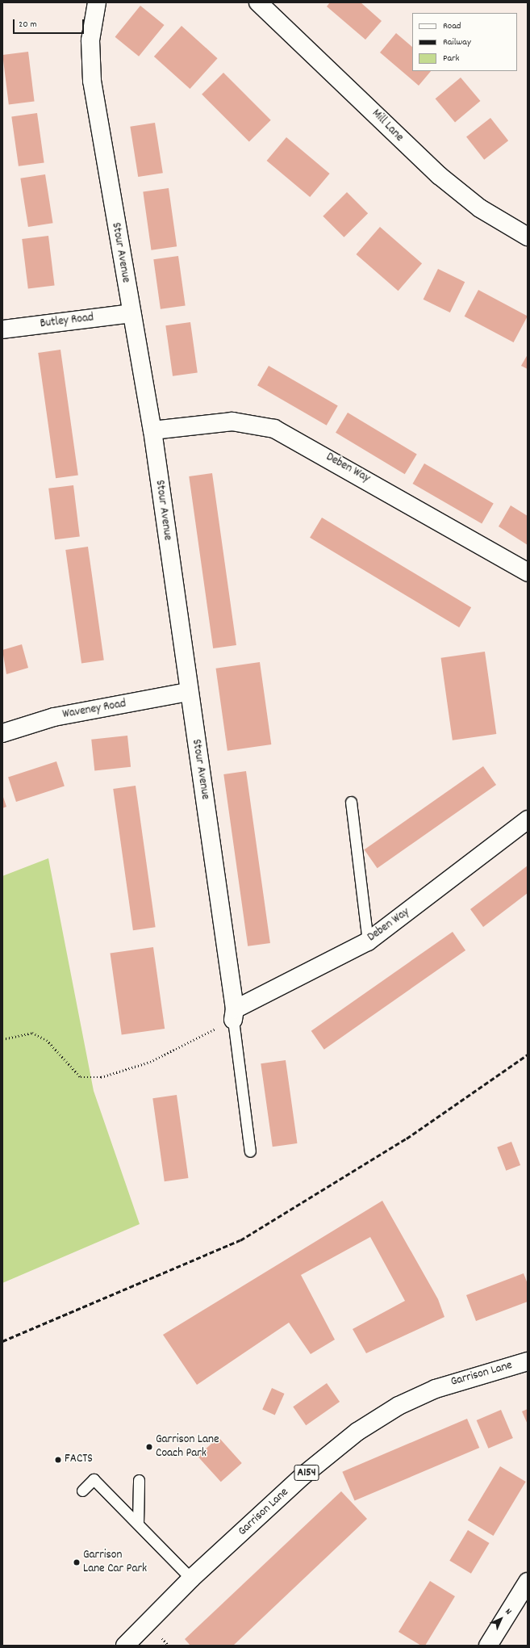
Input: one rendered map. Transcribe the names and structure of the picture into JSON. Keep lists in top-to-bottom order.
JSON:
{
  "streets": {
    "street": [
      "Mill Lane",
      "Stour Avenue",
      "Butley Road",
      "Deben Way",
      "Waveney Road",
      "Garrison Lane",
      "A154"
    ]
  },
  "crossings": [
    ["Stour Avenue", "Butley Road"],
    ["Stour Avenue", "Deben Way"],
    ["Stour Avenue", "Waveney Road"]
  ],
  "places": ["Garrison Lane Coach Park", "FACTS", "Garrison Lane Car Park"],
  "legend": ["Road", "Railway", "Park"],
  "scale_bar": "20 m",
  "north": "top right"
}
